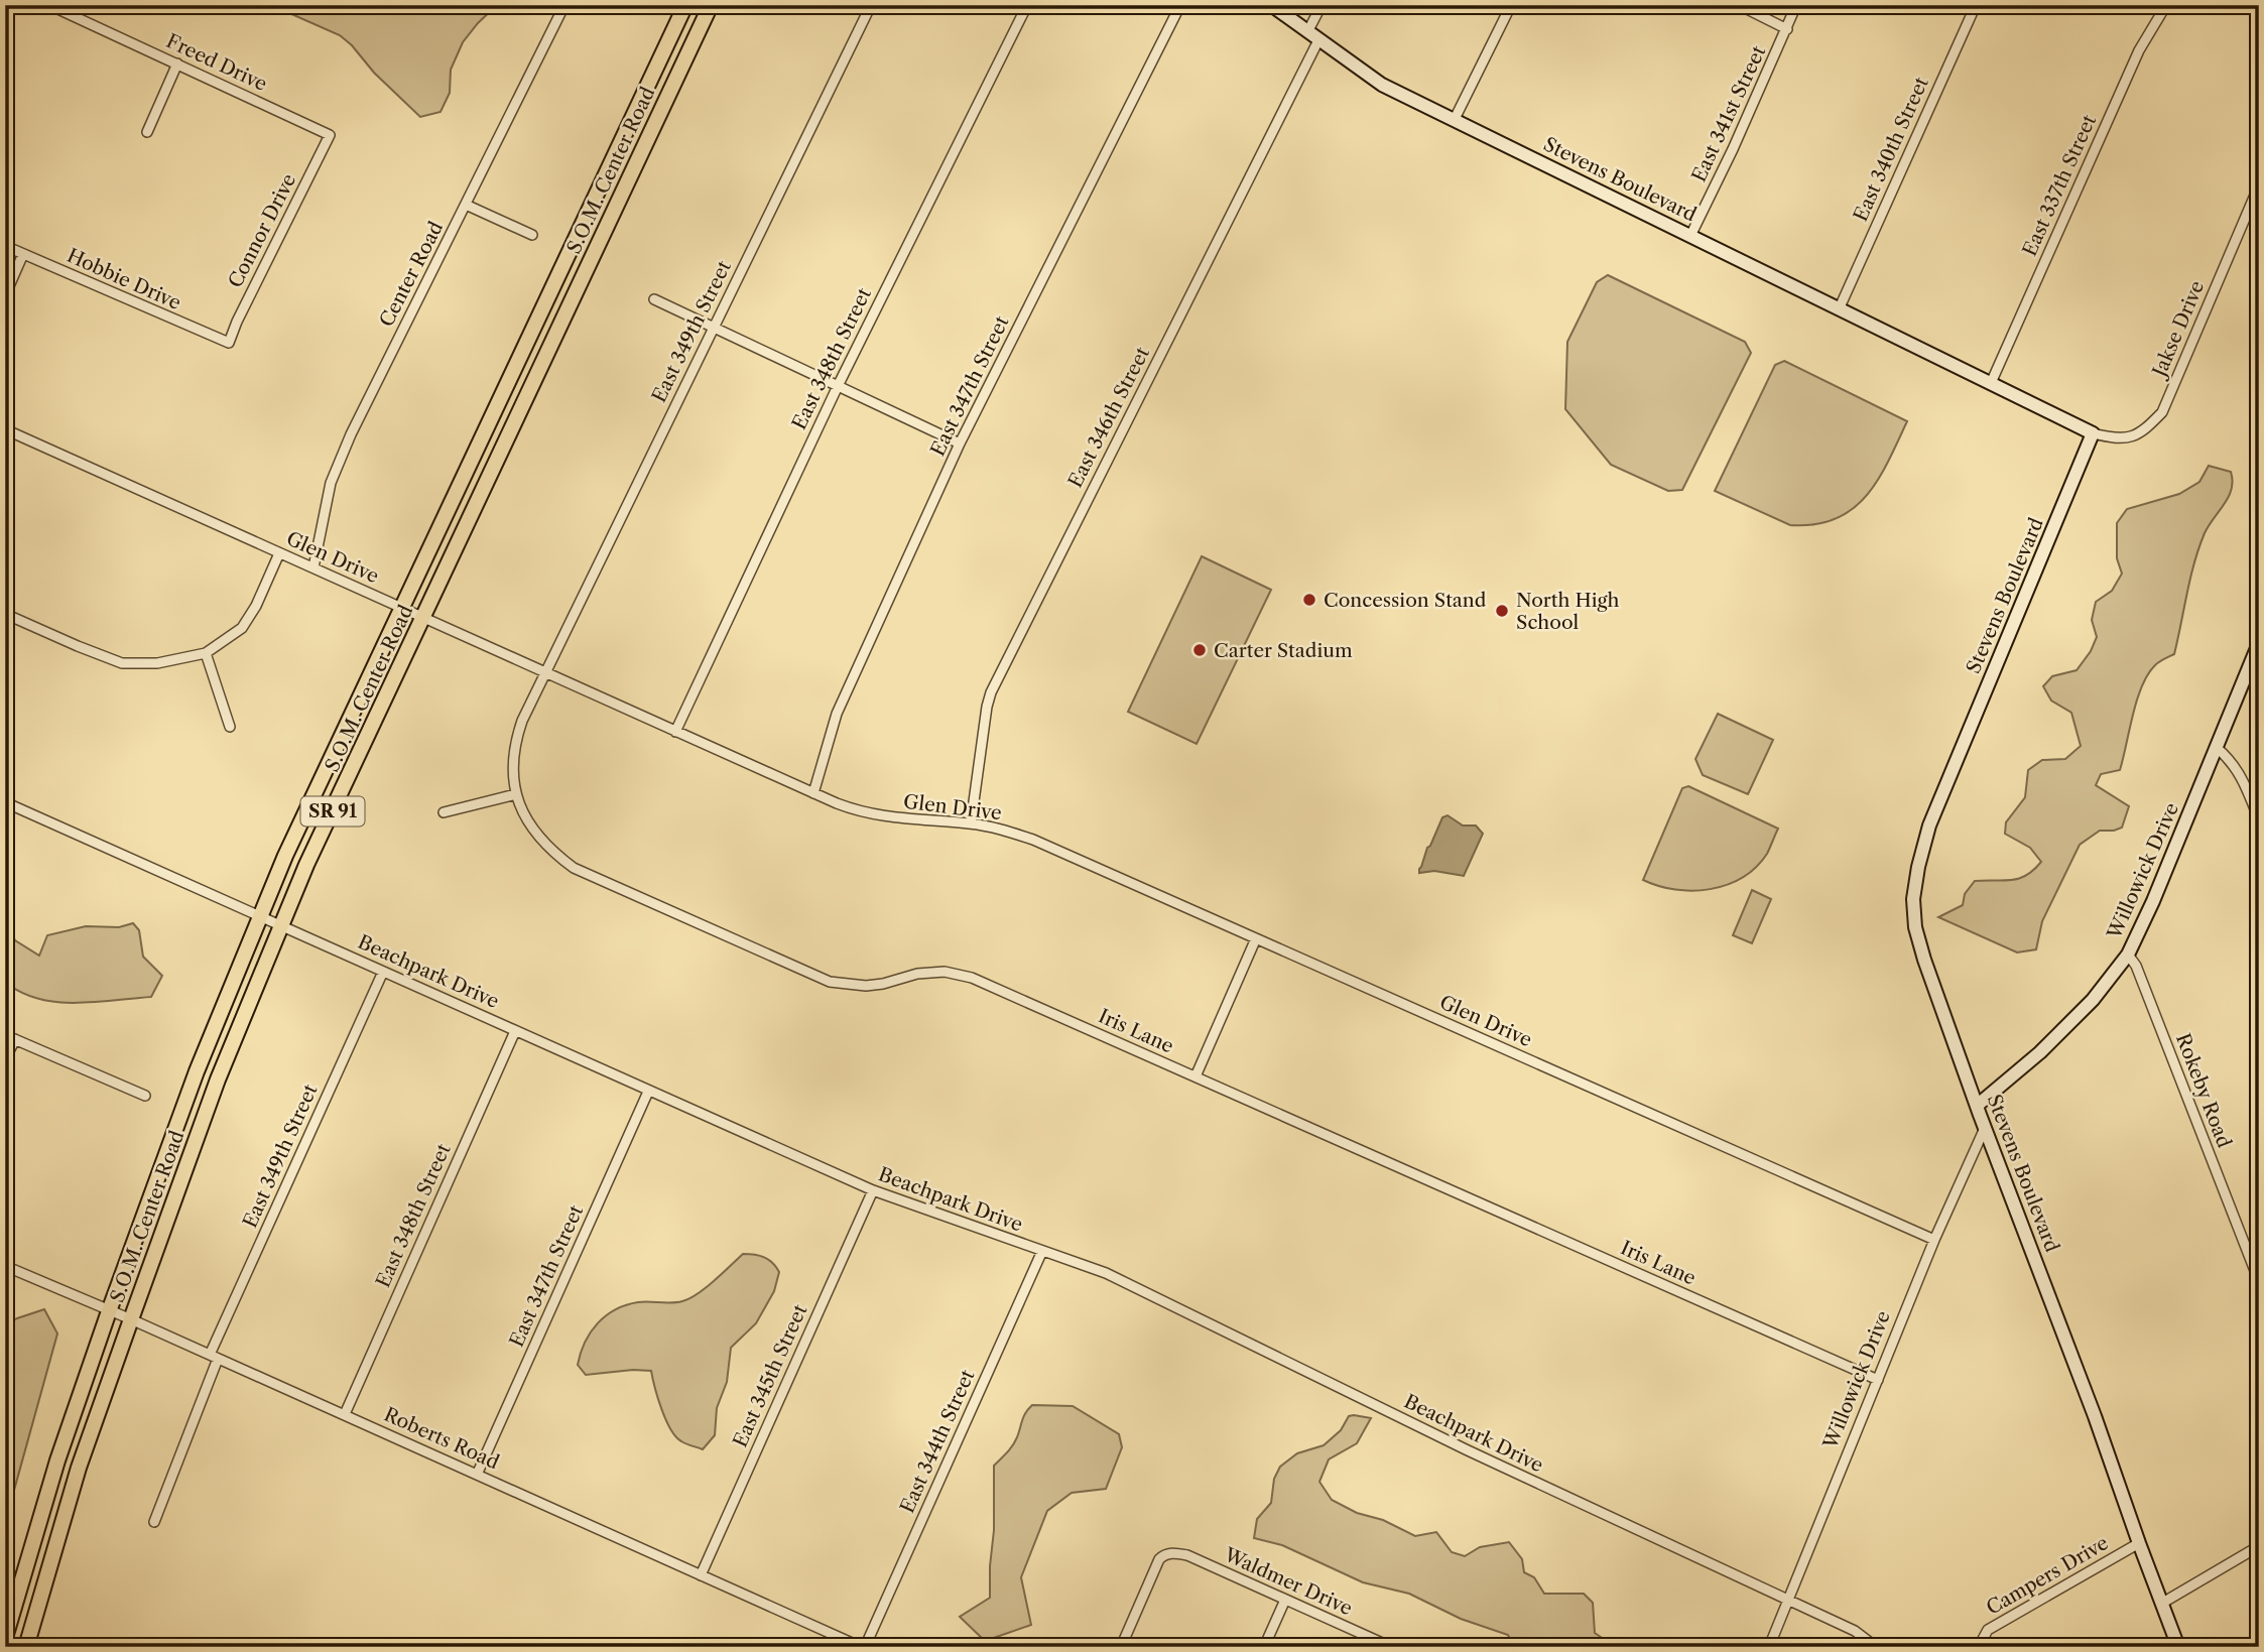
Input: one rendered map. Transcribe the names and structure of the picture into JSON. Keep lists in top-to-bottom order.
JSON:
{
  "streets": {
    "main road": ["S.O.M. Center Road", "SR 91"],
    "street": [
      "Freed Drive",
      "East 341st Street",
      "East 340th Street",
      "Stevens Boulevard",
      "East 337th Street",
      "Connor Drive",
      "Center Road",
      "Hobbie Drive",
      "Jakse Drive",
      "East 349th Street",
      "East 348th Street",
      "East 347th Street",
      "East 346th Street",
      "Glen Drive",
      "Willowick Drive",
      "Beachpark Drive",
      "Iris Lane",
      "Rokeby Road",
      "East 345th Street",
      "Roberts Road",
      "East 344th Street",
      "Campers Drive",
      "Waldmer Drive"
    ]
  },
  "crossings": [
    ["Freed Drive", "Connor Drive"],
    ["East 341st Street", "Stevens Boulevard"],
    ["East 340th Street", "Stevens Boulevard"],
    ["S.O.M. Center Road", "Glen Drive"],
    ["S.O.M. Center Road", "Beachpark Drive"],
    ["S.O.M. Center Road", "Roberts Road"],
    ["Stevens Boulevard", "East 337th Street"],
    ["Stevens Boulevard", "Jakse Drive"],
    ["Stevens Boulevard", "East 346th Street"],
    ["Stevens Boulevard", "Willowick Drive"],
    ["Stevens Boulevard", "Campers Drive"],
    ["Connor Drive", "Hobbie Drive"],
    ["Center Road", "Glen Drive"],
    ["East 349th Street", "Glen Drive"],
    ["East 349th Street", "Beachpark Drive"],
    ["East 349th Street", "Iris Lane"],
    ["East 349th Street", "Roberts Road"],
    ["East 348th Street", "Glen Drive"],
    ["East 348th Street", "Beachpark Drive"],
    ["East 348th Street", "Roberts Road"],
    ["East 347th Street", "Glen Drive"],
    ["East 347th Street", "Beachpark Drive"],
    ["East 347th Street", "Roberts Road"],
    ["East 346th Street", "Glen Drive"],
    ["Glen Drive", "Willowick Drive"],
    ["Glen Drive", "Iris Lane"],
    ["Willowick Drive", "Beachpark Drive"],
    ["Willowick Drive", "Iris Lane"],
    ["Willowick Drive", "Rokeby Road"],
    ["Beachpark Drive", "East 345th Street"],
    ["Beachpark Drive", "East 344th Street"],
    ["East 345th Street", "Roberts Road"],
    ["Roberts Road", "East 344th Street"]
  ],
  "places": ["Concession Stand", "North High School", "Carter Stadium"]
}
